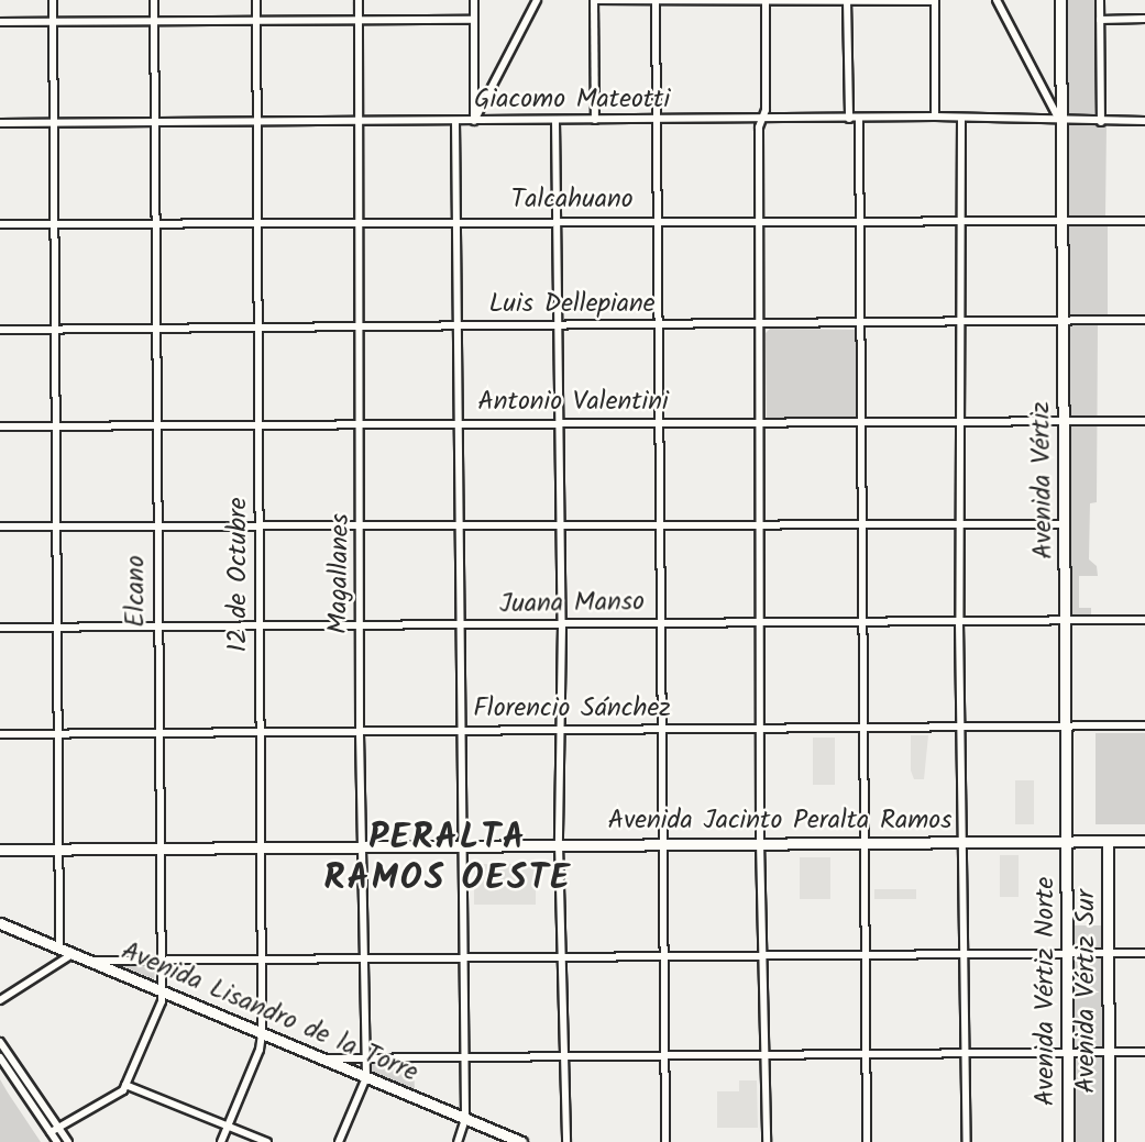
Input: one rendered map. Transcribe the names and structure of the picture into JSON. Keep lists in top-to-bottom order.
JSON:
{
  "streets": {
    "street": [
      "Giacomo Mateotti",
      "Talcahuano",
      "Luis Dellepiane",
      "Antonio Valentini",
      "Avenida Vértiz",
      "Magallanes",
      "12 de Octubre",
      "Elcano",
      "Juana Manso",
      "Florencio Sánchez",
      "Avenida Jacinto Peralta Ramos",
      "Avenida Vértiz Norte",
      "Avenida Vértiz Sur",
      "Avenida Lisandro de la Torre"
    ]
  },
  "crossings": [
    ["Giacomo Mateotti", "Avenida Vértiz"],
    ["Giacomo Mateotti", "Magallanes"],
    ["Giacomo Mateotti", "12 de Octubre"],
    ["Giacomo Mateotti", "Elcano"],
    ["Talcahuano", "Avenida Vértiz"],
    ["Talcahuano", "Magallanes"],
    ["Talcahuano", "12 de Octubre"],
    ["Talcahuano", "Elcano"],
    ["Luis Dellepiane", "Avenida Vértiz"],
    ["Luis Dellepiane", "Magallanes"],
    ["Luis Dellepiane", "12 de Octubre"],
    ["Luis Dellepiane", "Elcano"],
    ["Antonio Valentini", "Avenida Vértiz"],
    ["Antonio Valentini", "Magallanes"],
    ["Antonio Valentini", "12 de Octubre"],
    ["Antonio Valentini", "Elcano"],
    ["Avenida Vértiz", "Juana Manso"],
    ["Avenida Vértiz", "Florencio Sánchez"],
    ["Avenida Vértiz", "Avenida Jacinto Peralta Ramos"],
    ["Avenida Vértiz", "Avenida Vértiz Norte"],
    ["Magallanes", "Juana Manso"],
    ["Magallanes", "Florencio Sánchez"],
    ["Magallanes", "Avenida Jacinto Peralta Ramos"],
    ["Magallanes", "Avenida Lisandro de la Torre"],
    ["12 de Octubre", "Juana Manso"],
    ["12 de Octubre", "Florencio Sánchez"],
    ["12 de Octubre", "Avenida Jacinto Peralta Ramos"],
    ["12 de Octubre", "Avenida Lisandro de la Torre"],
    ["Elcano", "Juana Manso"],
    ["Elcano", "Florencio Sánchez"],
    ["Elcano", "Avenida Jacinto Peralta Ramos"],
    ["Elcano", "Avenida Lisandro de la Torre"],
    ["Avenida Jacinto Peralta Ramos", "Avenida Vértiz Norte"],
    ["Avenida Jacinto Peralta Ramos", "Avenida Vértiz Sur"]
  ],
  "districts": ["PERALTA RAMOS OESTE"]
}
